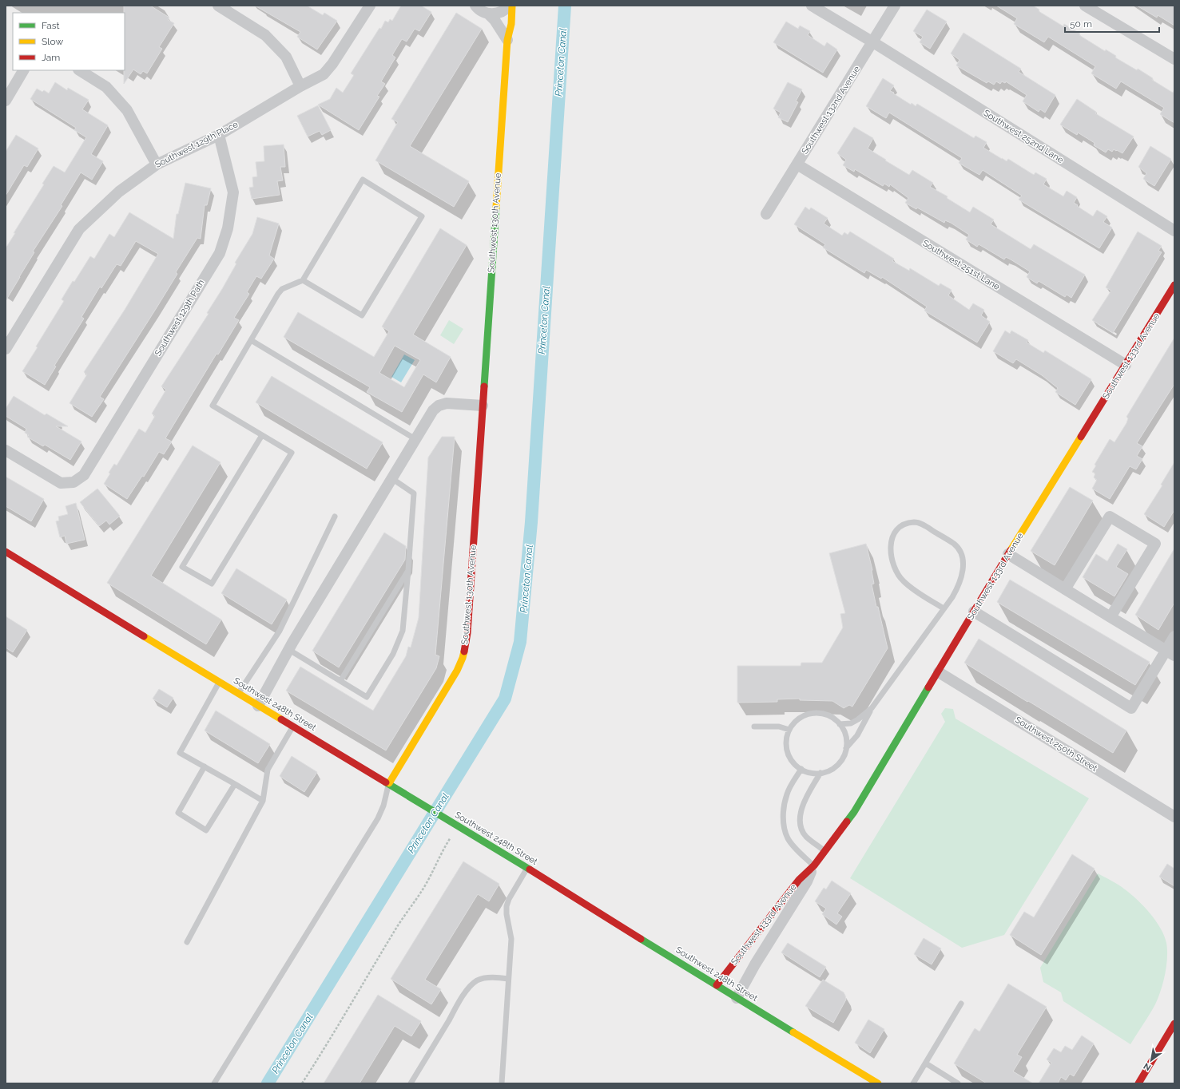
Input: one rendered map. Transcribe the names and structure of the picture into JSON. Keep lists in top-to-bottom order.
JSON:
{
  "streets": {
    "street": [
      "Southwest 132nd Avenue",
      "Southwest 252nd Lane",
      "Southwest 129th Place",
      "Southwest 130th Avenue",
      "Southwest 251st Lane",
      "Southwest 129th Path",
      "Southwest 133rd Avenue",
      "Southwest 248th Street",
      "Southwest 250th Street"
    ]
  },
  "crossings": [
    ["Southwest 132nd Avenue", "Southwest 252nd Lane"],
    ["Southwest 132nd Avenue", "Southwest 251st Lane"],
    ["Southwest 129th Place", "Southwest 129th Path"],
    ["Southwest 130th Avenue", "Southwest 248th Street"],
    ["Southwest 251st Lane", "Southwest 133rd Avenue"],
    ["Southwest 133rd Avenue", "Southwest 248th Street"],
    ["Southwest 133rd Avenue", "Southwest 250th Street"]
  ],
  "water": ["Princeton Canal"],
  "legend": ["Fast", "Slow", "Jam"],
  "scale_bar": "50 m",
  "north": "bottom left"
}
